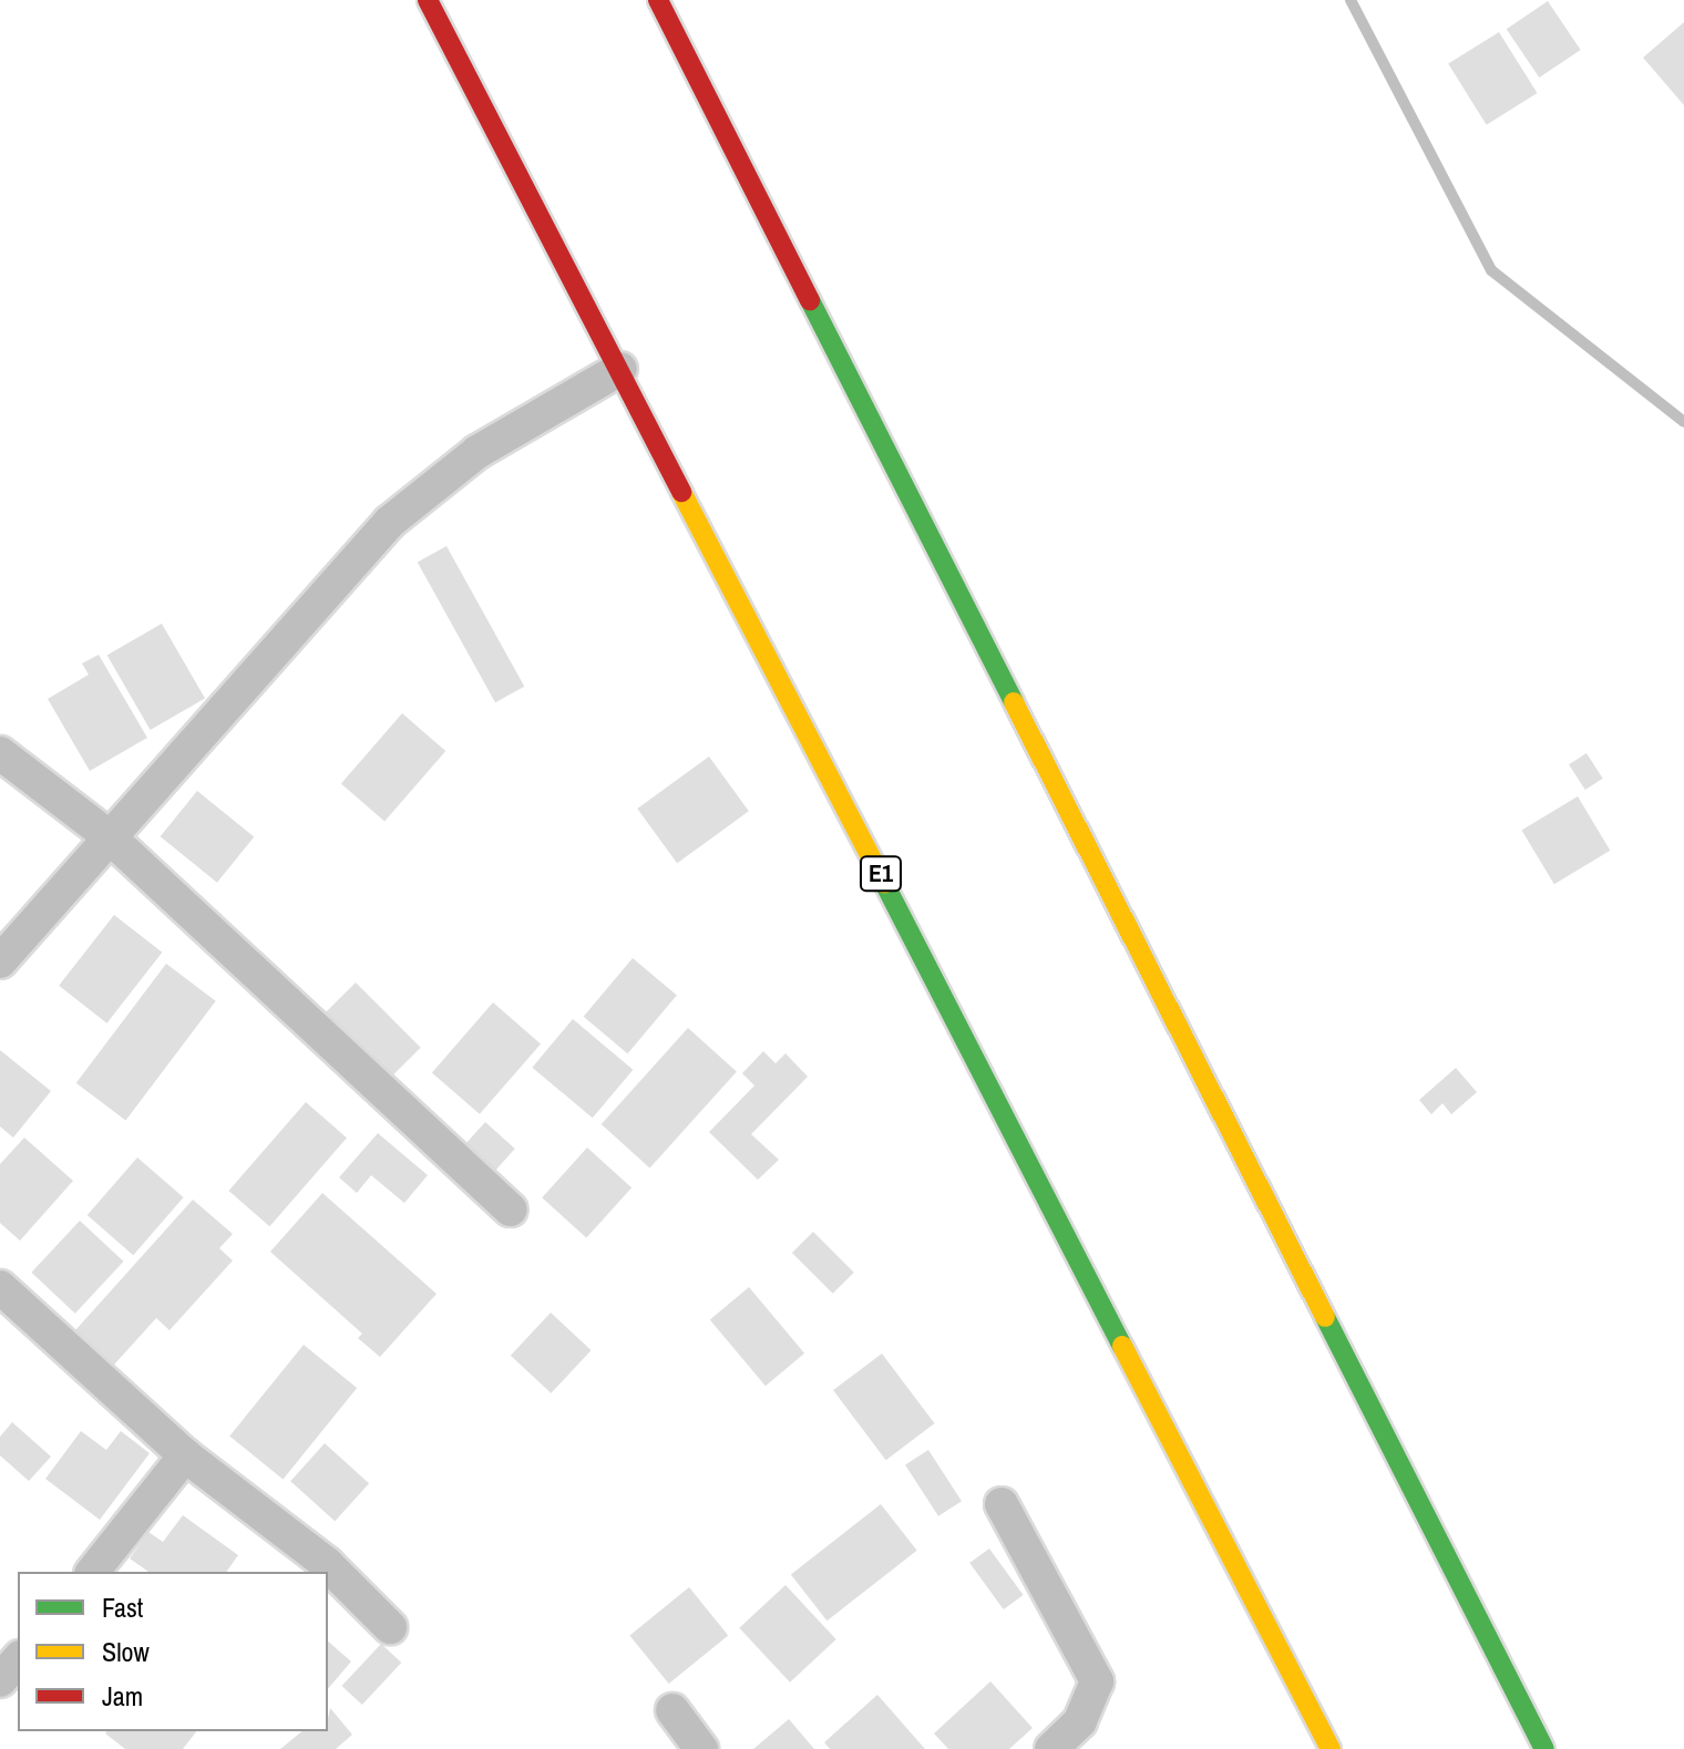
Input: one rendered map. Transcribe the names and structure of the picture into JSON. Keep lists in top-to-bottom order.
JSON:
{
  "streets": {
    "highway": ["E1"]
  },
  "legend": ["Fast", "Slow", "Jam"]
}
